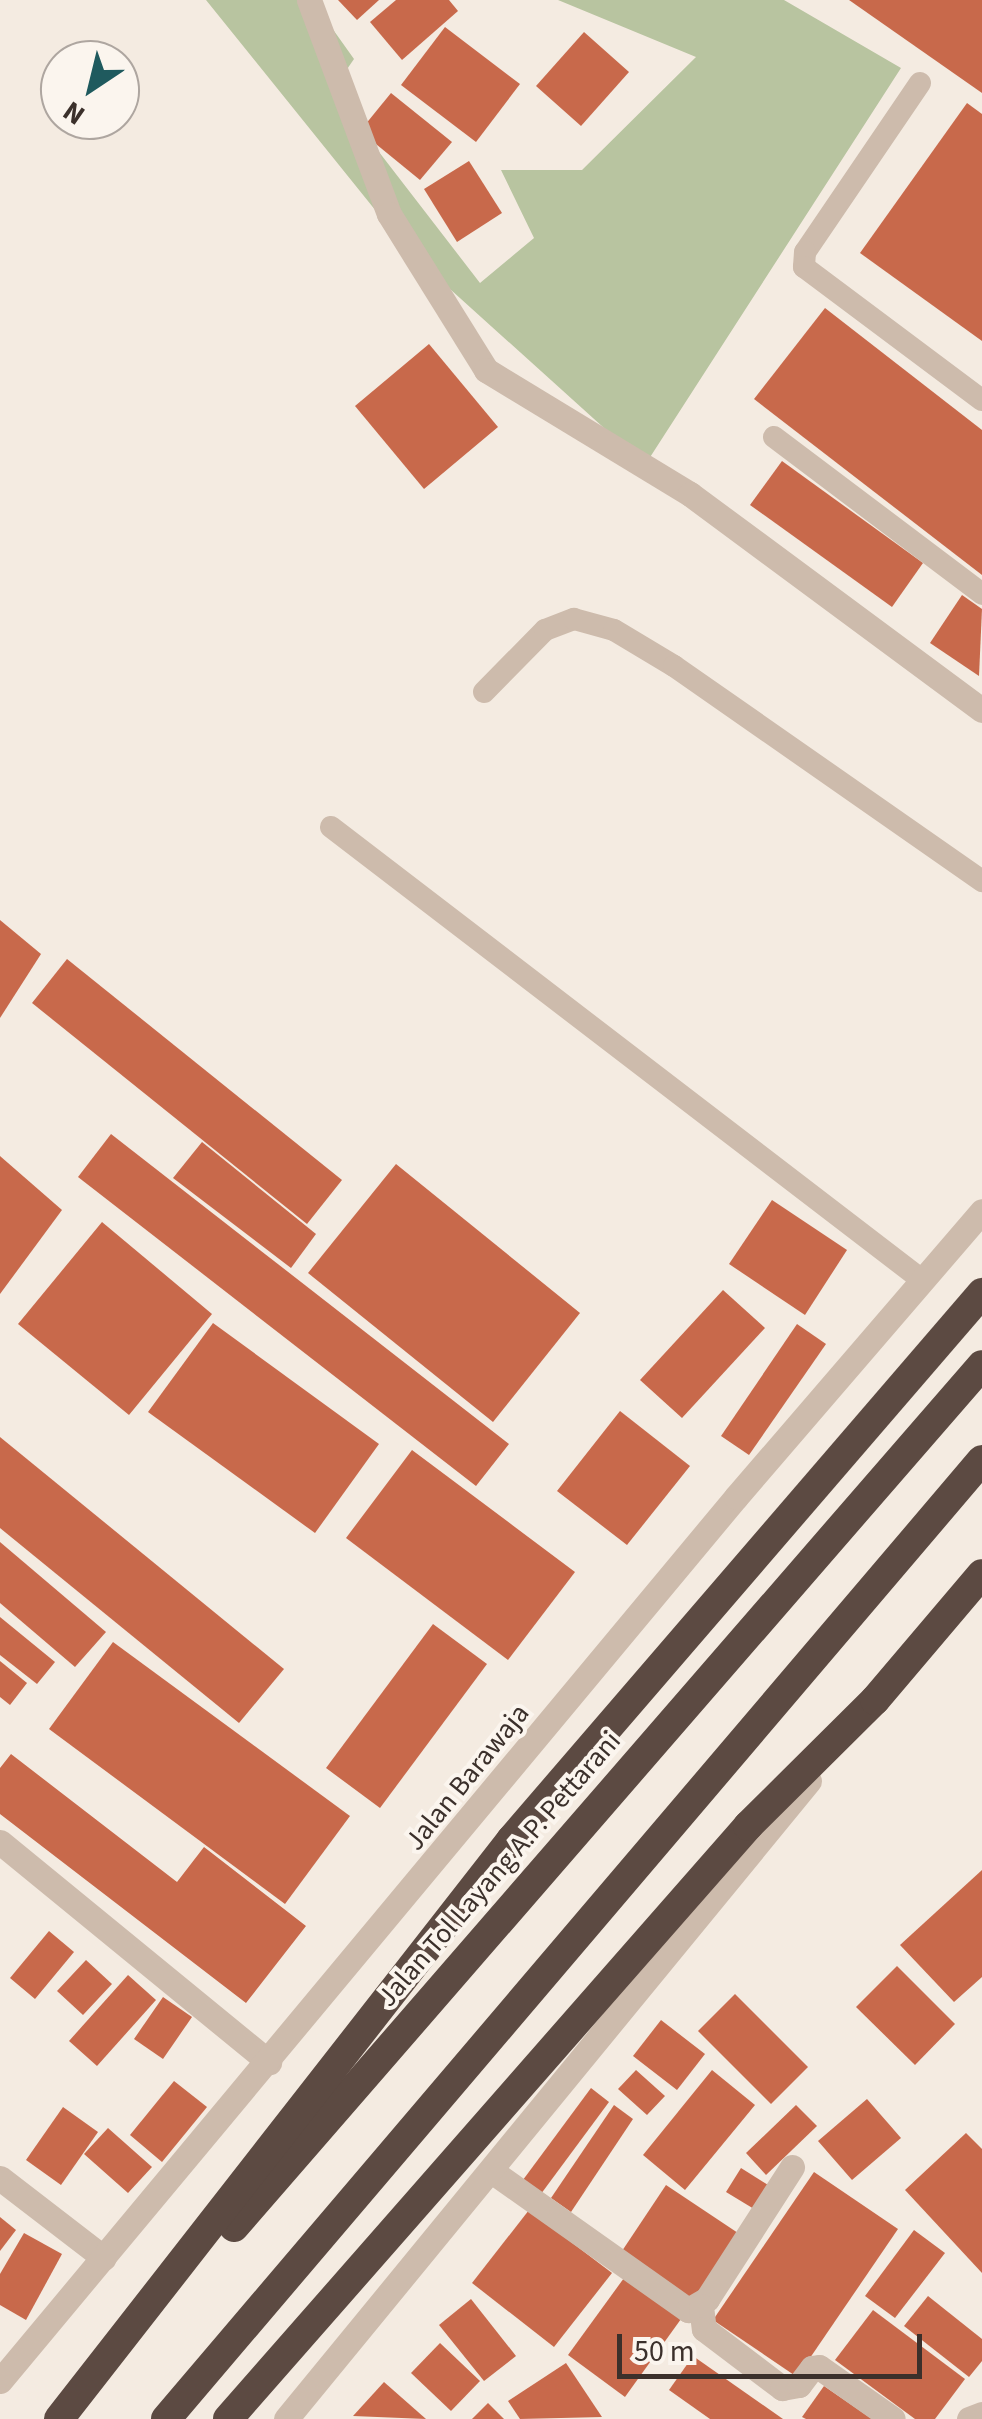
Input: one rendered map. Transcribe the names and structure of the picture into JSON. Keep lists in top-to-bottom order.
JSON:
{
  "streets": {
    "highway": ["Jalan Tol Layang A.P. Pettarani"],
    "street": ["Jalan Barawaja"]
  },
  "scale_bar": "50 m",
  "north": "bottom left"
}
